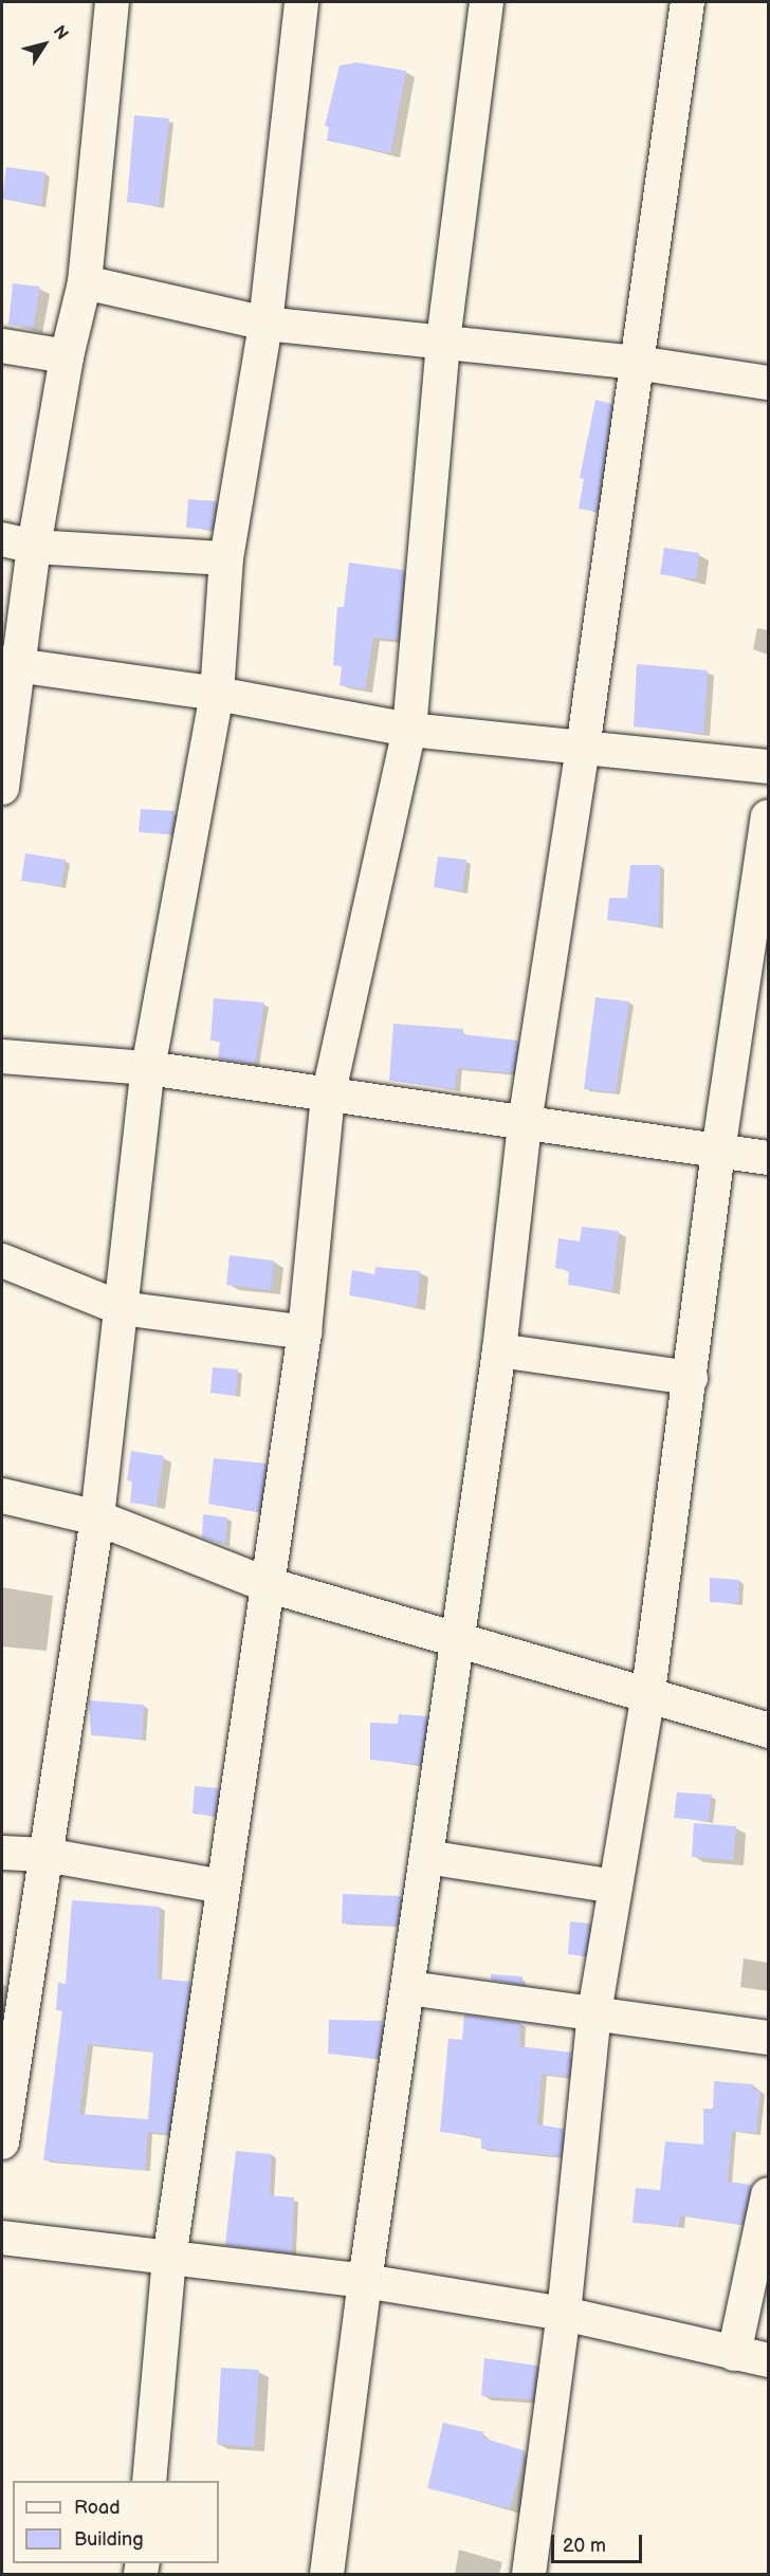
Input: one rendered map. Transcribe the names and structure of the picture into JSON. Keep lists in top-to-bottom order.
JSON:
{
  "legend": ["Road", "Building"],
  "scale_bar": "20 m",
  "north": "top right"
}
